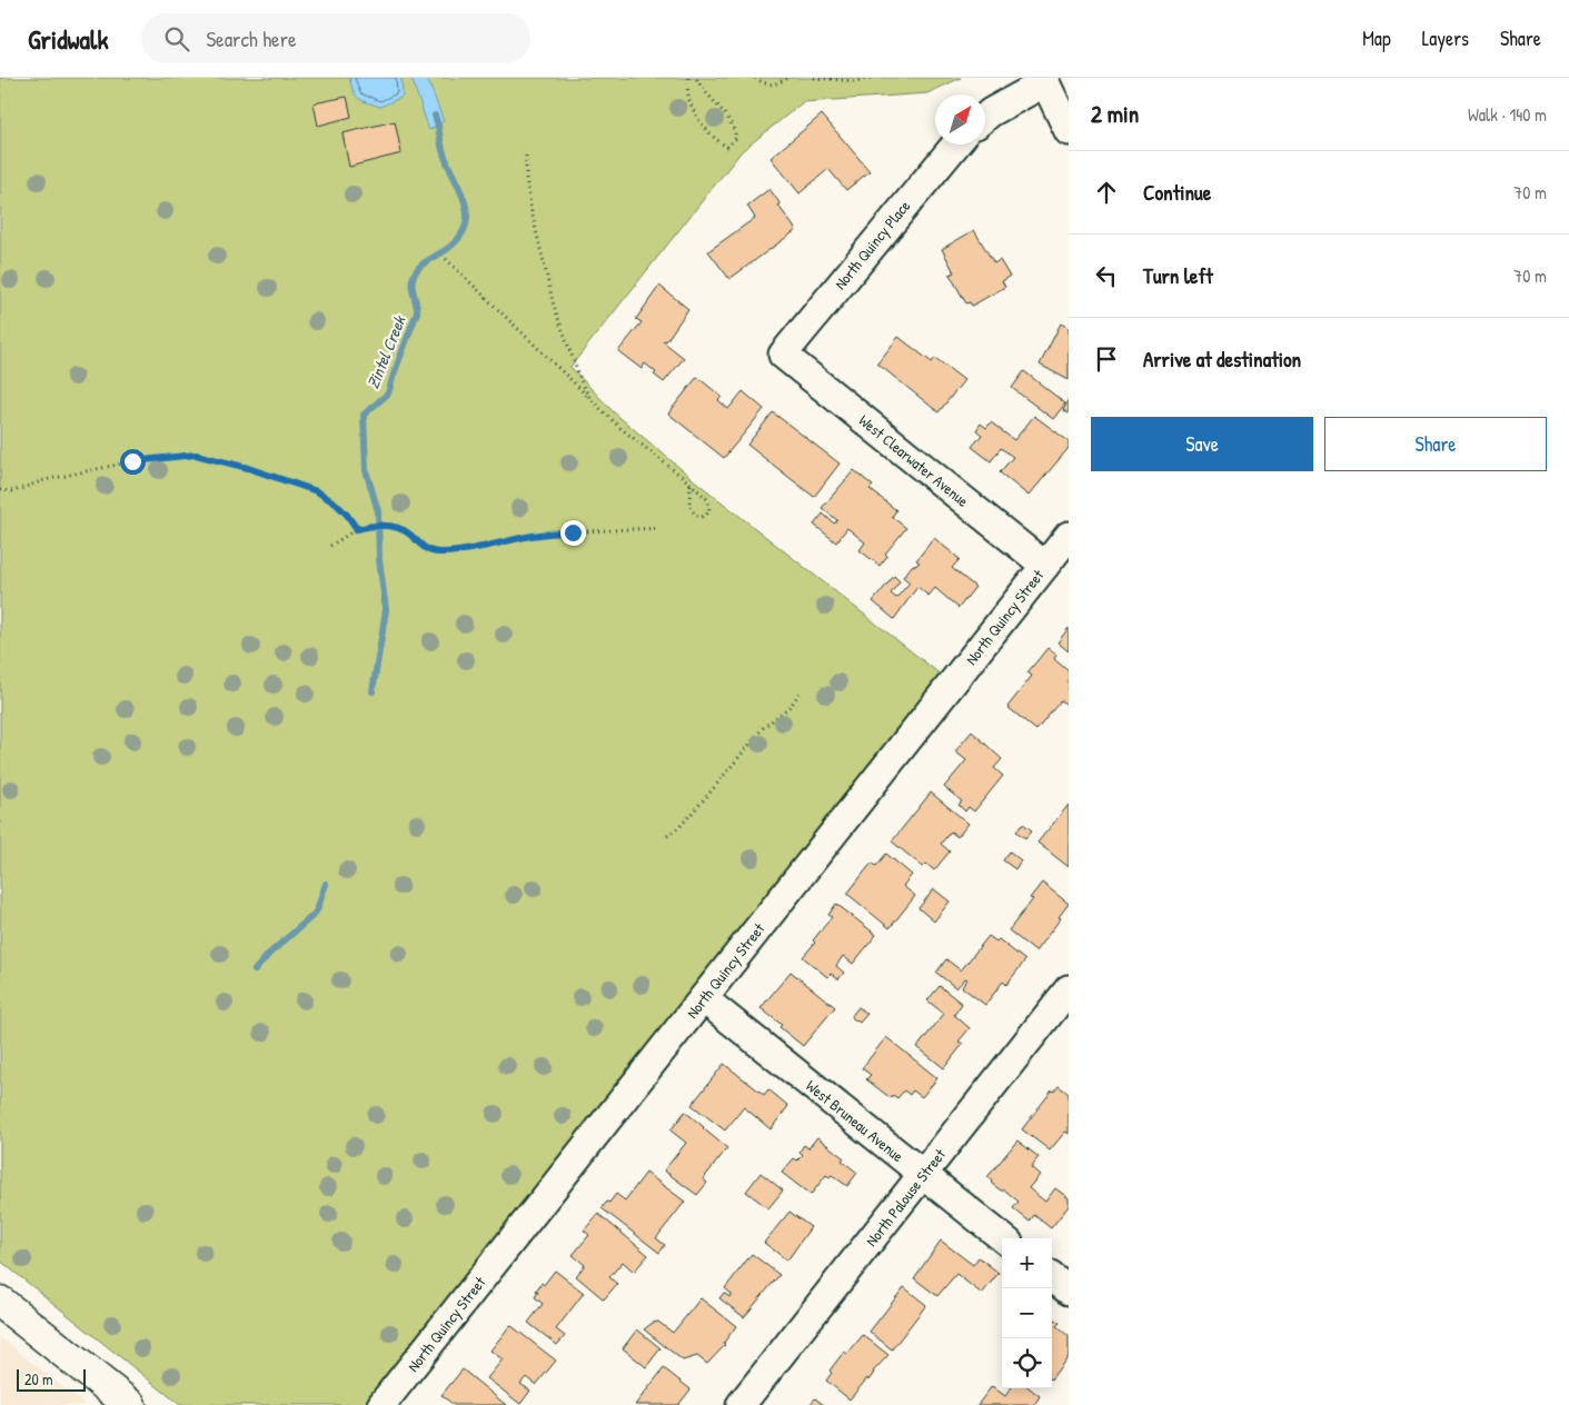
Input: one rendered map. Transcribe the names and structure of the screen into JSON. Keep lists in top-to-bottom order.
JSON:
{
  "streets": {
    "street": [
      "North Quincy Place",
      "West Clearwater Avenue",
      "North Quincy Street",
      "West Bruneau Avenue",
      "North Palouse Street"
    ]
  },
  "crossings": [
    ["North Quincy Place", "West Clearwater Avenue"],
    ["West Clearwater Avenue", "North Quincy Street"],
    ["North Quincy Street", "West Bruneau Avenue"],
    ["West Bruneau Avenue", "North Palouse Street"]
  ],
  "water": ["Zintel Creek"],
  "scale_bar": "20 m",
  "north": "top right",
  "page": {
    "header": "Gridwalk",
    "search": "Search here",
    "nav": ["Map", "Layers", "Share"],
    "heading": ["2 min", "Walk · 140 m"],
    "list": [
      ["Continue", "70 m"],
      ["Turn left", "70 m"],
      "Arrive at destination"
    ],
    "buttons": ["Save", "Share"],
    "map_buttons": ["+", "−"],
    "scale": "20 m"
  }
}
